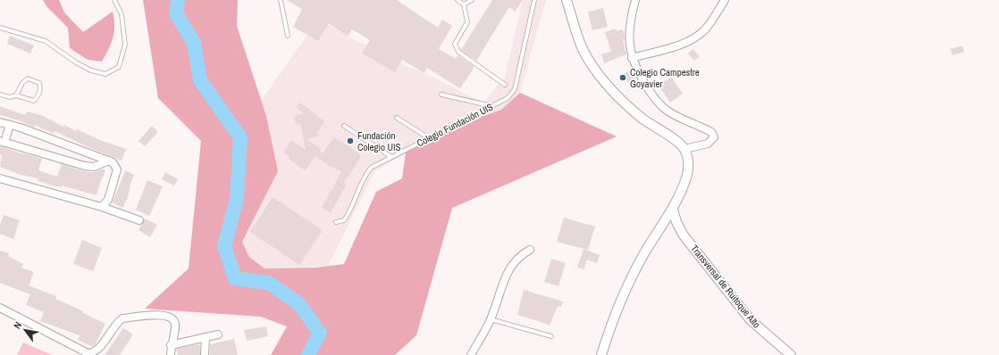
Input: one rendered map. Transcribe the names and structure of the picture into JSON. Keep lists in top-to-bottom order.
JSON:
{
  "streets": {
    "street": ["Transversal de Ruitoque Alto"],
    "lane": ["Colegio Fundación UIS"]
  },
  "places": ["Colegio Campestre Goyavier", "Fundación Colegio UIS"],
  "north": "top left"
}
